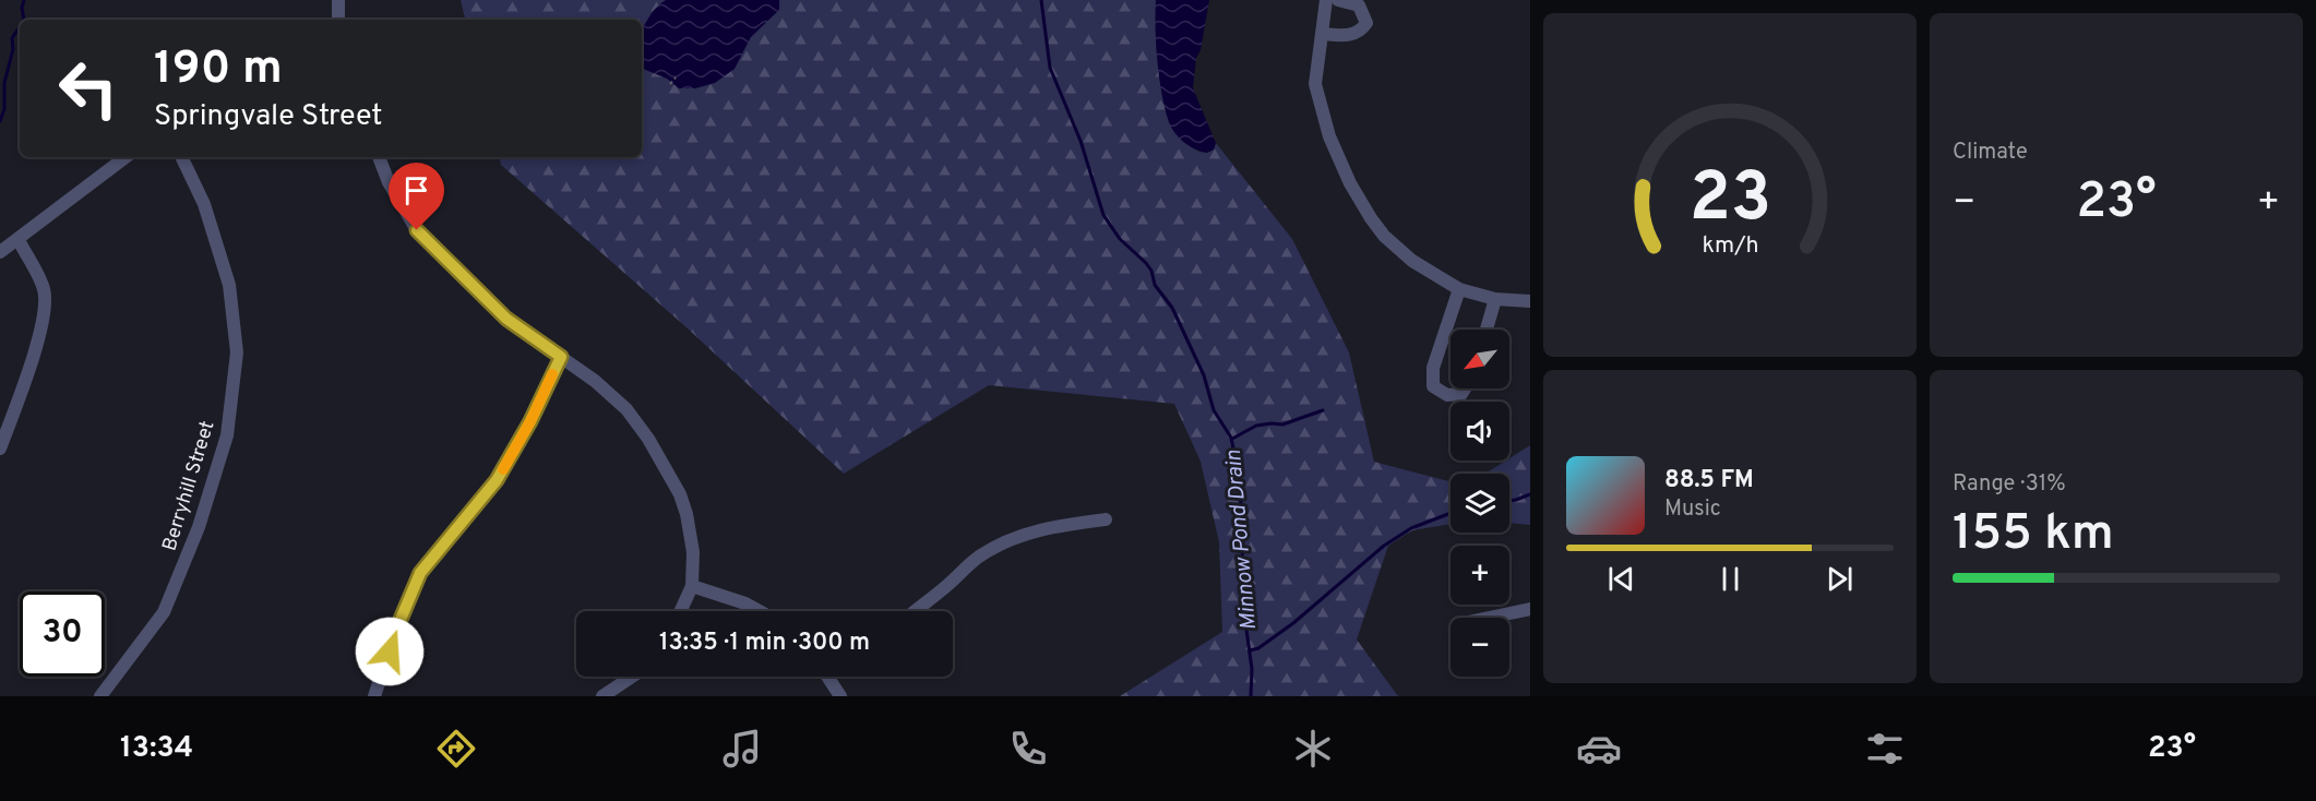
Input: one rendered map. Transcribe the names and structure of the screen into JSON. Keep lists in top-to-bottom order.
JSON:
{
  "streets": {
    "street": ["Berryhill Street"]
  },
  "water": ["Minnow Pond Drain"],
  "north": "bottom left",
  "page": {
    "tile": [
      "Climate",
      ["Range · 31%", "155 km"]
    ],
    "turn": ["190 m", "Springvale Street"],
    "heat": ["−", "23°", "+"],
    "map_buttons": ["+", "−"],
    "song": ["88.5 FM", "Music"],
    "limit": "30",
    "trip": "13:35 · 1 min · 300 m",
    "tabs": ["13:34", "23°"],
    "gauge": ["23", "km/h"]
  }
}
